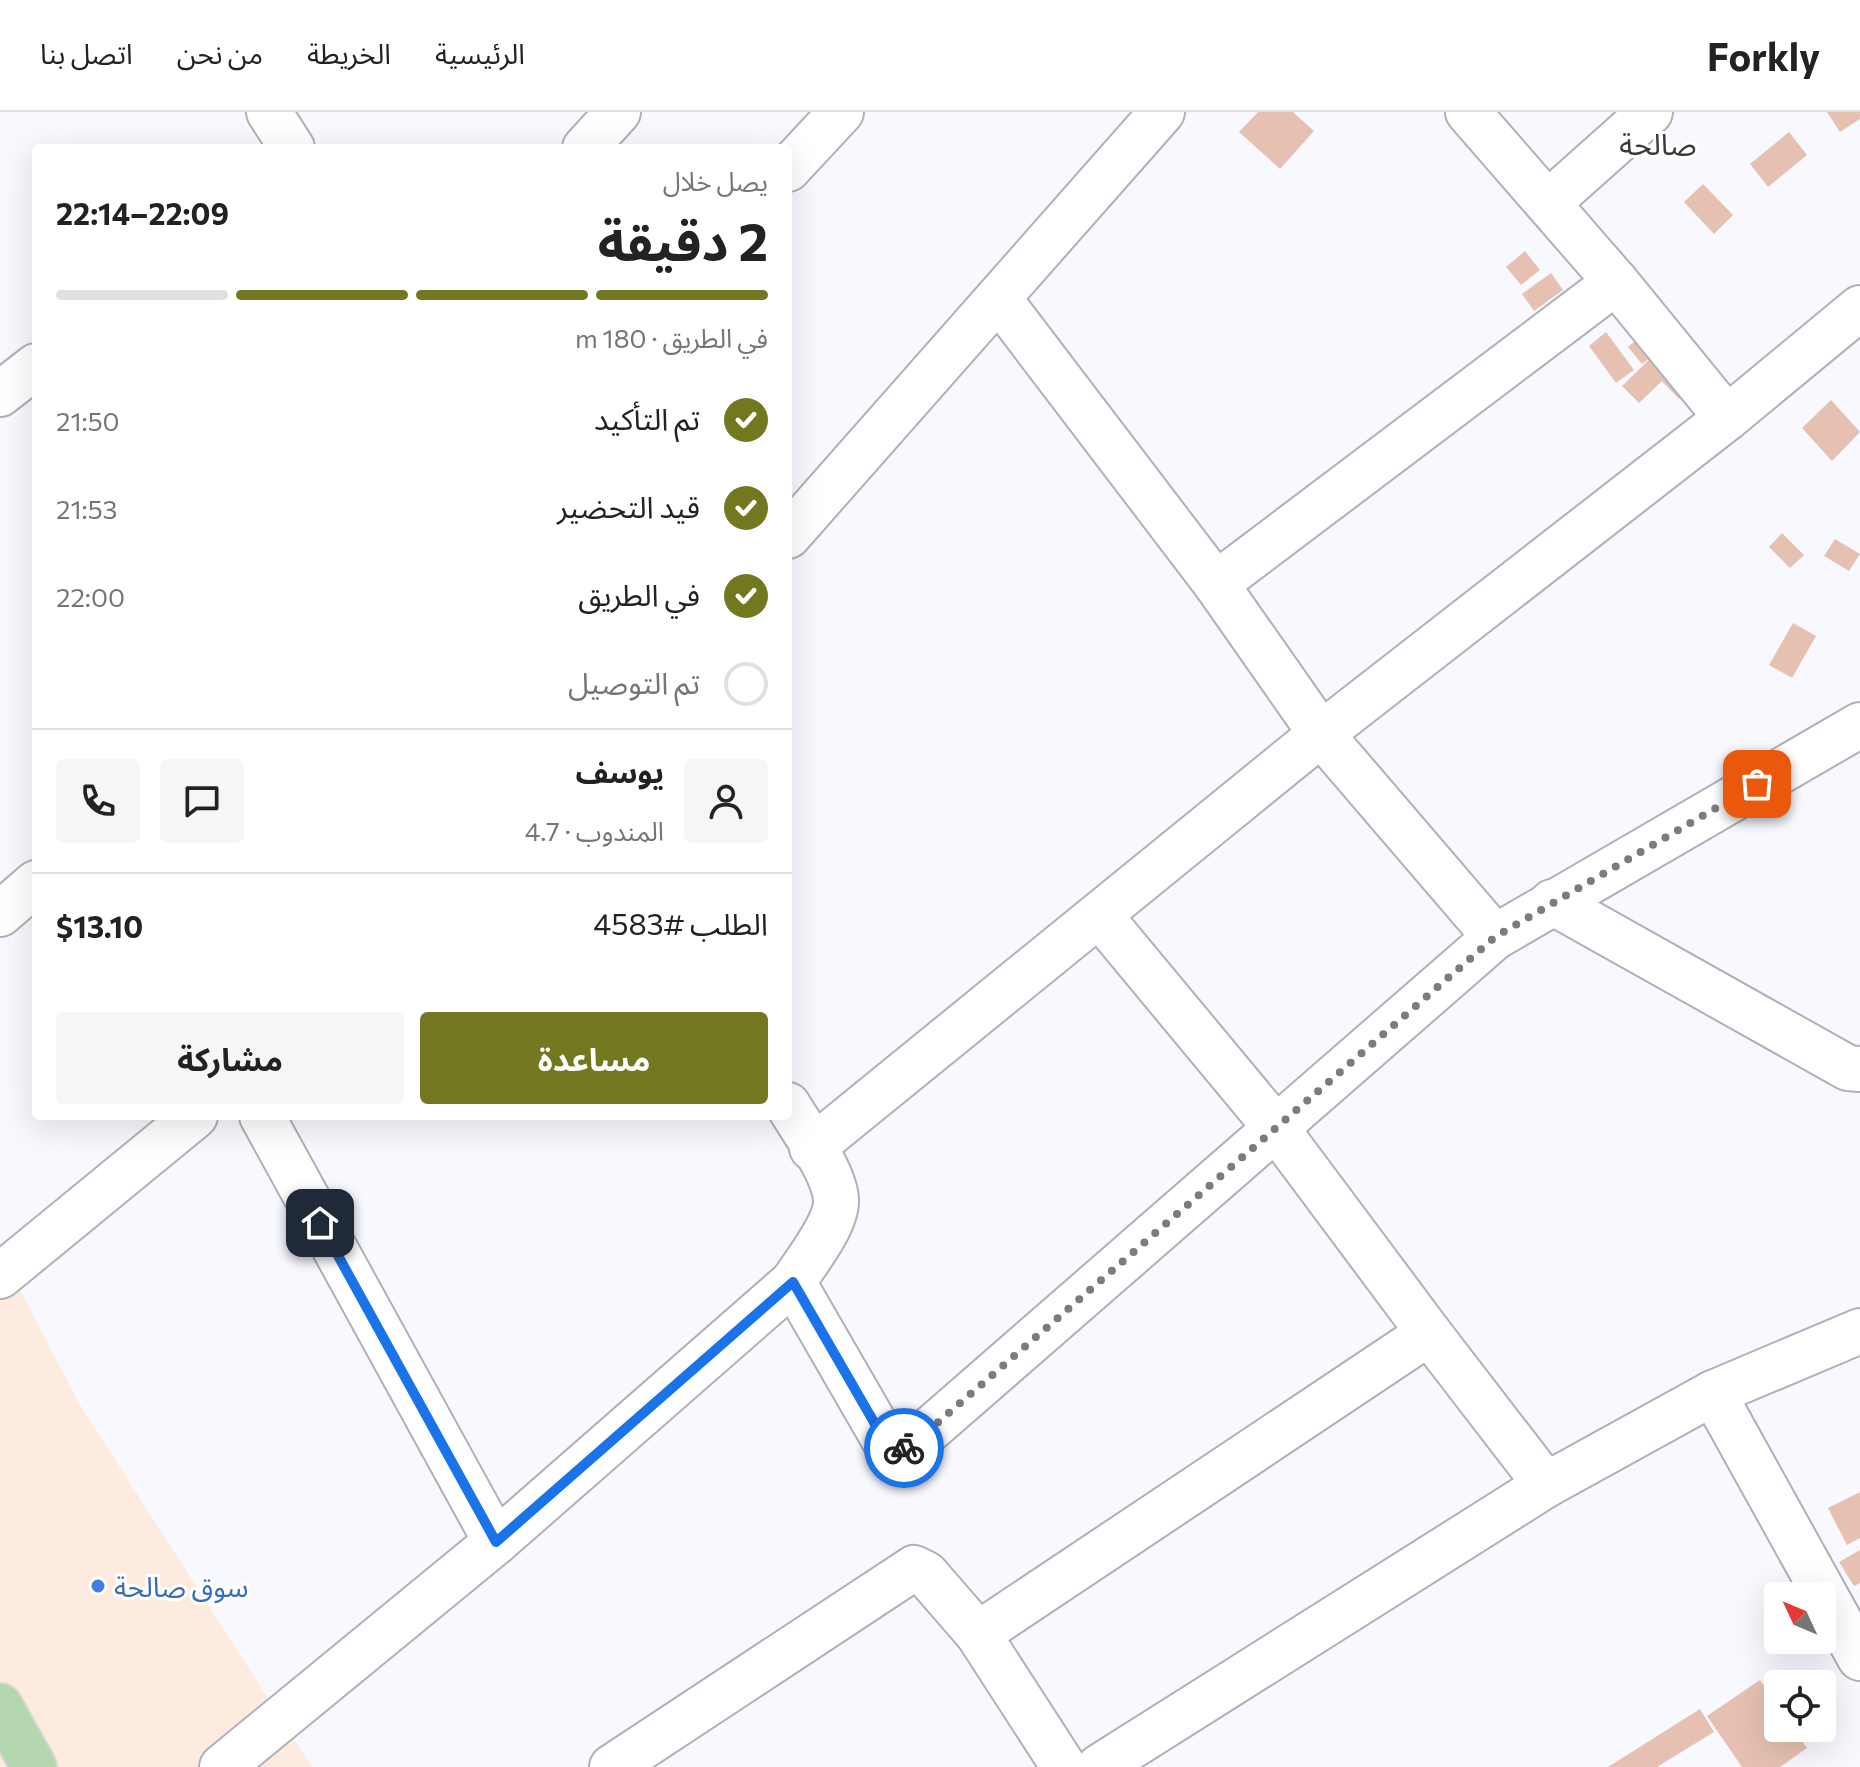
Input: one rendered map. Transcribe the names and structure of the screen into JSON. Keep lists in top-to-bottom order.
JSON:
{
  "districts": ["صالحة"],
  "places": ["سوق صالحة"],
  "north": "top left",
  "page": {
    "header": "Forkly",
    "nav": [
      "الرئيسية",
      "الخريطة",
      "من نحن",
      "اتصل بنا"
    ],
    "heading": ["2 دقيقة", "يصل خلال", "22:09–22:14"],
    "panel": [
      "يوسف",
      "المندوب · 4.7",
      "الطلب #4583",
      "$13.10"
    ],
    "bar": "في الطريق · 180 m",
    "list": [
      ["تم التأكيد", "21:50"],
      ["قيد التحضير", "21:53"],
      ["في الطريق", "22:00"],
      "تم التوصيل"
    ],
    "buttons": ["مساعدة", "مشاركة"]
  }
}
